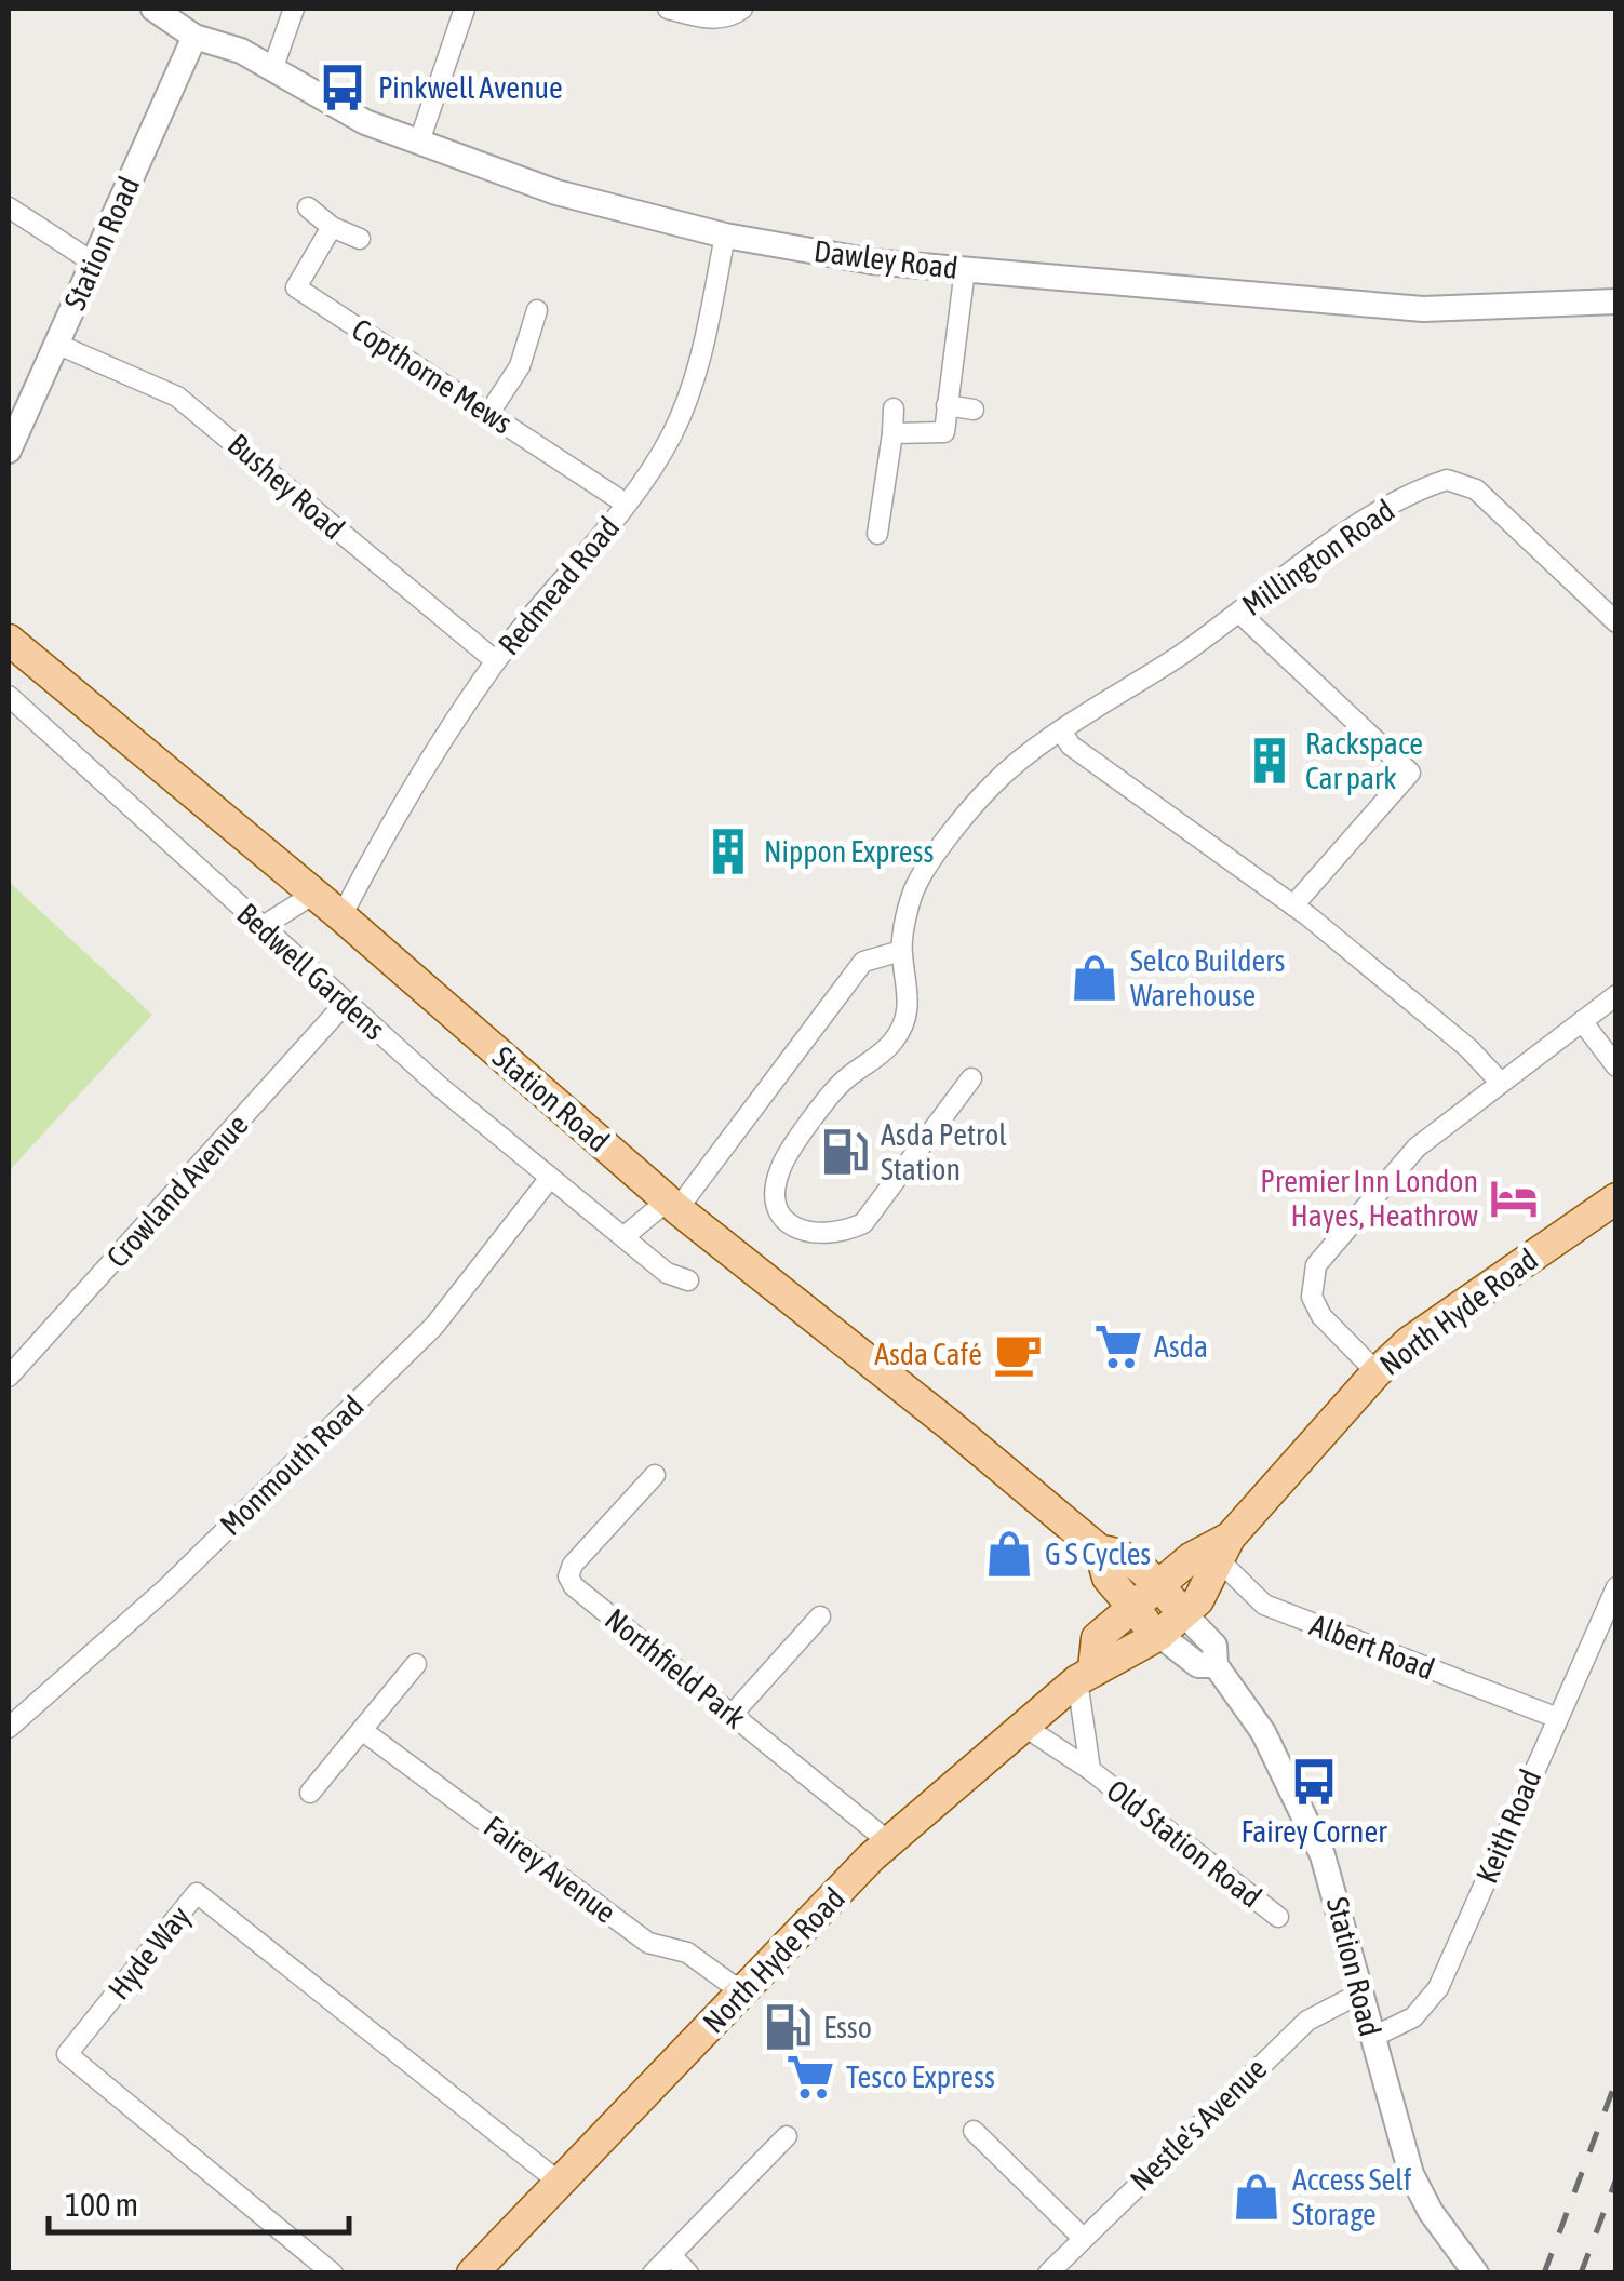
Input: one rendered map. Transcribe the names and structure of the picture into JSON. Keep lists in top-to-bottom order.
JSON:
{
  "streets": {
    "main road": ["Station Road", "North Hyde Road"],
    "street": [
      "Dawley Road",
      "Copthorne Mews",
      "Bushey Road",
      "Millington Road",
      "Redmead Road",
      "Bedwell Gardens",
      "Crowland Avenue",
      "Monmouth Road",
      "Albert Road",
      "Northfield Park",
      "Keith Road",
      "Old Station Road",
      "Fairey Avenue",
      "Hyde Way",
      "Nestle's Avenue"
    ]
  },
  "crossings": [
    ["Station Road", "Dawley Road"],
    ["Station Road", "Bushey Road"],
    ["Station Road", "Redmead Road"],
    ["Station Road", "North Hyde Road"],
    ["Station Road", "Keith Road"],
    ["Station Road", "Nestle's Avenue"],
    ["Dawley Road", "Redmead Road"],
    ["Copthorne Mews", "Redmead Road"],
    ["Bushey Road", "Redmead Road"],
    ["Bedwell Gardens", "Crowland Avenue"],
    ["Bedwell Gardens", "Monmouth Road"],
    ["North Hyde Road", "Albert Road"],
    ["North Hyde Road", "Northfield Park"],
    ["North Hyde Road", "Old Station Road"],
    ["North Hyde Road", "Fairey Avenue"],
    ["North Hyde Road", "Hyde Way"],
    ["Albert Road", "Keith Road"]
  ],
  "places": {
    "bus stop": ["Pinkwell Avenue", "Fairey Corner"],
    "building": ["Rackspace Car park", "Nippon Express"],
    "shop": ["Selco Builders Warehouse", "G S Cycles", "Access Self Storage"],
    "fuel station": ["Asda Petrol Station", "Esso"],
    "hotel": ["Premier Inn London Hayes, Heathrow"],
    "supermarket": ["Asda", "Tesco Express"],
    "cafe": ["Asda Café"]
  },
  "scale_bar": "100 m"
}
